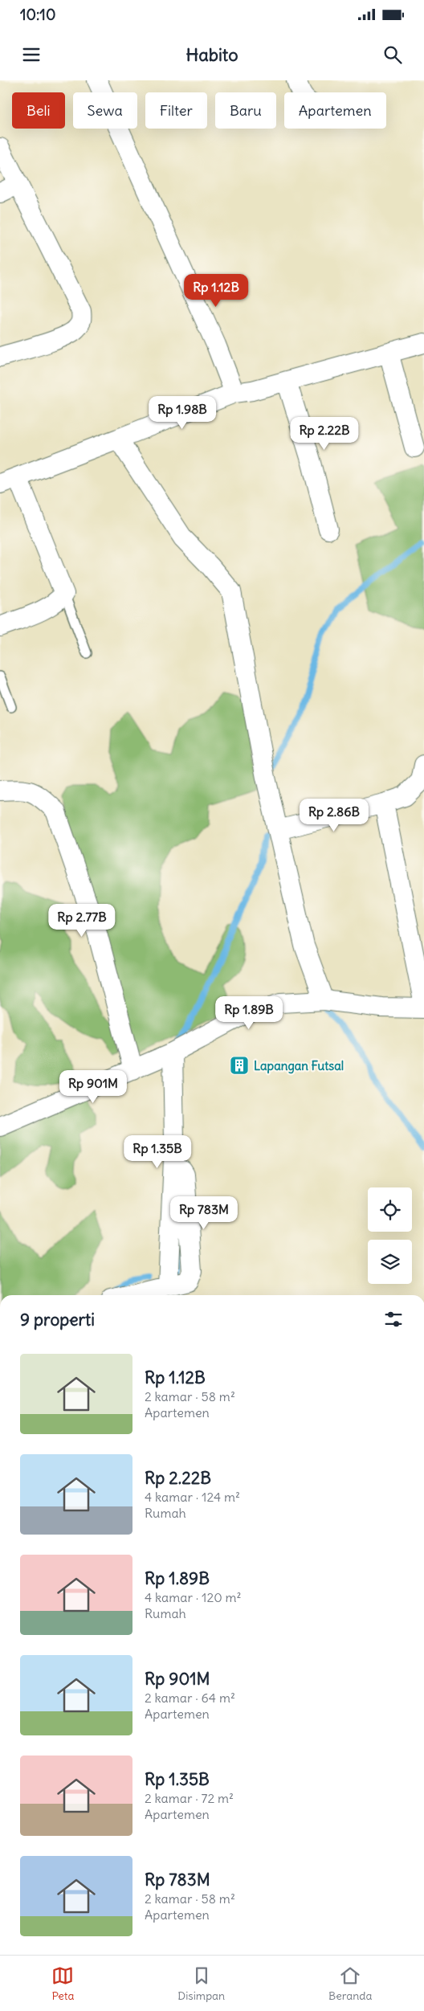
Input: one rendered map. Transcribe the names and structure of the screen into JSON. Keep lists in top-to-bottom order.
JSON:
{
  "places": {
    "building": ["Lapangan Futsal"]
  },
  "page": {
    "status": "10:10",
    "header": "Habito",
    "chip": [
      "Beli",
      "Sewa",
      "Filter",
      "Baru",
      "Apartemen"
    ],
    "price": [
      "Rp 1.12B",
      "Rp 1.98B",
      "Rp 2.22B",
      "Rp 2.86B",
      "Rp 2.77B",
      "Rp 1.89B",
      "Rp 901M",
      "Rp 1.35B",
      "Rp 783M"
    ],
    "heading": "9 properti",
    "list": [
      {
        "name": "Rp 1.12B",
        "note": "2 kamar · 58 m² · Apartemen"
      },
      {
        "name": "Rp 2.22B",
        "note": "4 kamar · 124 m² · Rumah"
      },
      {
        "name": "Rp 1.89B",
        "note": "4 kamar · 120 m² · Rumah"
      },
      {
        "name": "Rp 901M",
        "note": "2 kamar · 64 m² · Apartemen"
      },
      {
        "name": "Rp 1.35B",
        "note": "2 kamar · 72 m² · Apartemen"
      },
      {
        "name": "Rp 783M",
        "note": "2 kamar · 58 m² · Apartemen"
      }
    ],
    "tabs": ["Peta", "Disimpan", "Beranda"]
  }
}
